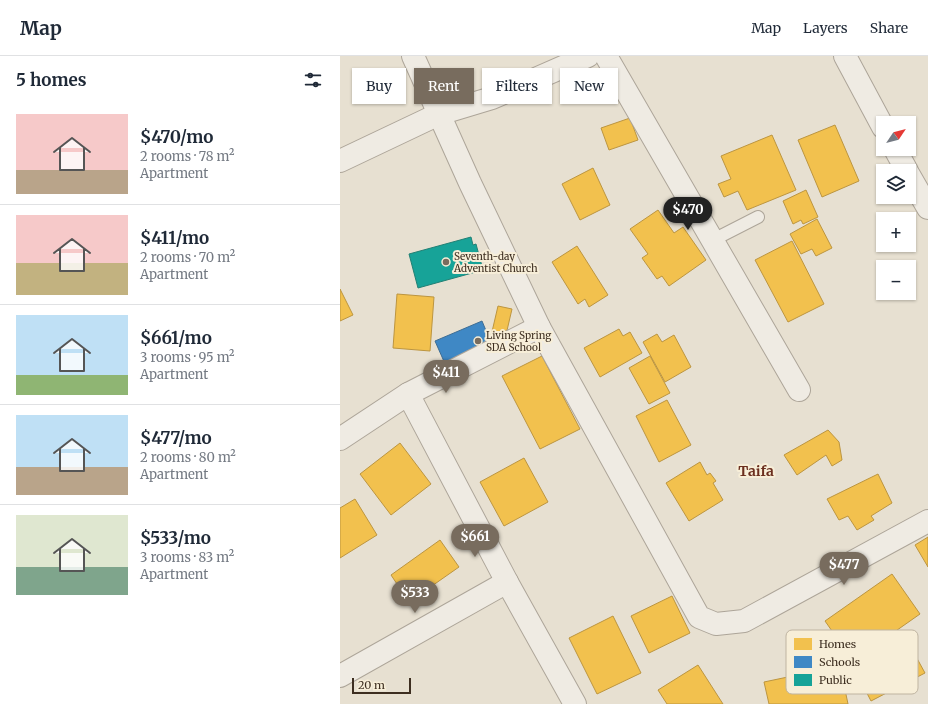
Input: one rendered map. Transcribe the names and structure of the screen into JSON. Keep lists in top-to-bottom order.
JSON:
{
  "districts": ["Taifa"],
  "places": ["Seventh-day Adventist Church", "Living Spring SDA School"],
  "legend": ["Homes", "Schools", "Public"],
  "scale_bar": "20 m",
  "north": "top right",
  "page": {
    "header": "Map",
    "nav": ["Map", "Layers", "Share"],
    "heading": "5 homes",
    "chip": [
      "Buy",
      "Rent",
      "Filters",
      "New"
    ],
    "list": [
      {
        "name": "$470/mo",
        "note": "2 rooms · 78 m² · Apartment"
      },
      {
        "name": "$411/mo",
        "note": "2 rooms · 70 m² · Apartment"
      },
      {
        "name": "$661/mo",
        "note": "3 rooms · 95 m² · Apartment"
      },
      {
        "name": "$477/mo",
        "note": "2 rooms · 80 m² · Apartment"
      },
      {
        "name": "$533/mo",
        "note": "3 rooms · 83 m² · Apartment"
      }
    ],
    "map_buttons": ["+", "−"],
    "price": [
      "$470",
      "$411",
      "$661",
      "$477",
      "$533"
    ],
    "scale": "20 m"
  }
}
